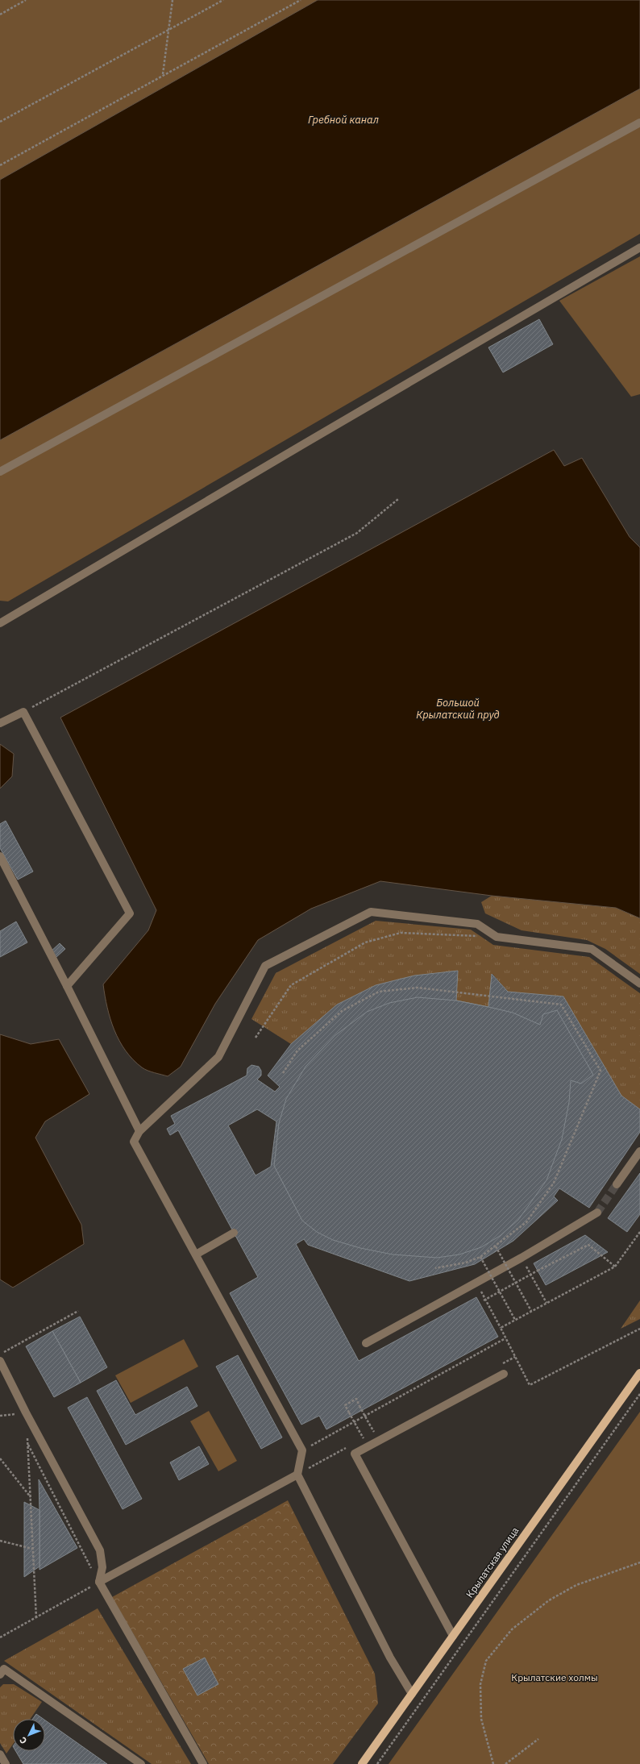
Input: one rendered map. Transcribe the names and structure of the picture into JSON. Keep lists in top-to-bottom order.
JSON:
{
  "streets": {
    "main road": ["Крылатская улица"]
  },
  "water": ["Гребной канал", "Большой Крылатский пруд"],
  "parks": ["Крылатские холмы"],
  "north": "bottom left"
}
